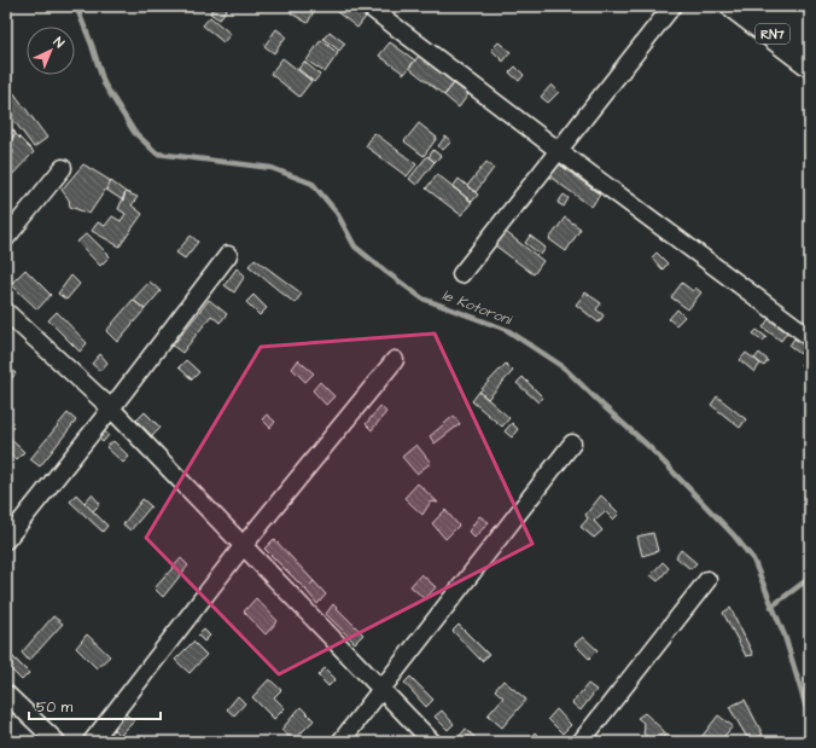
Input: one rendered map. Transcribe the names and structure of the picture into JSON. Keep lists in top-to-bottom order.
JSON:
{
  "streets": {
    "highway": ["RN7"]
  },
  "water": ["le Kotoroni"],
  "scale_bar": "50 m",
  "north": "top right"
}
